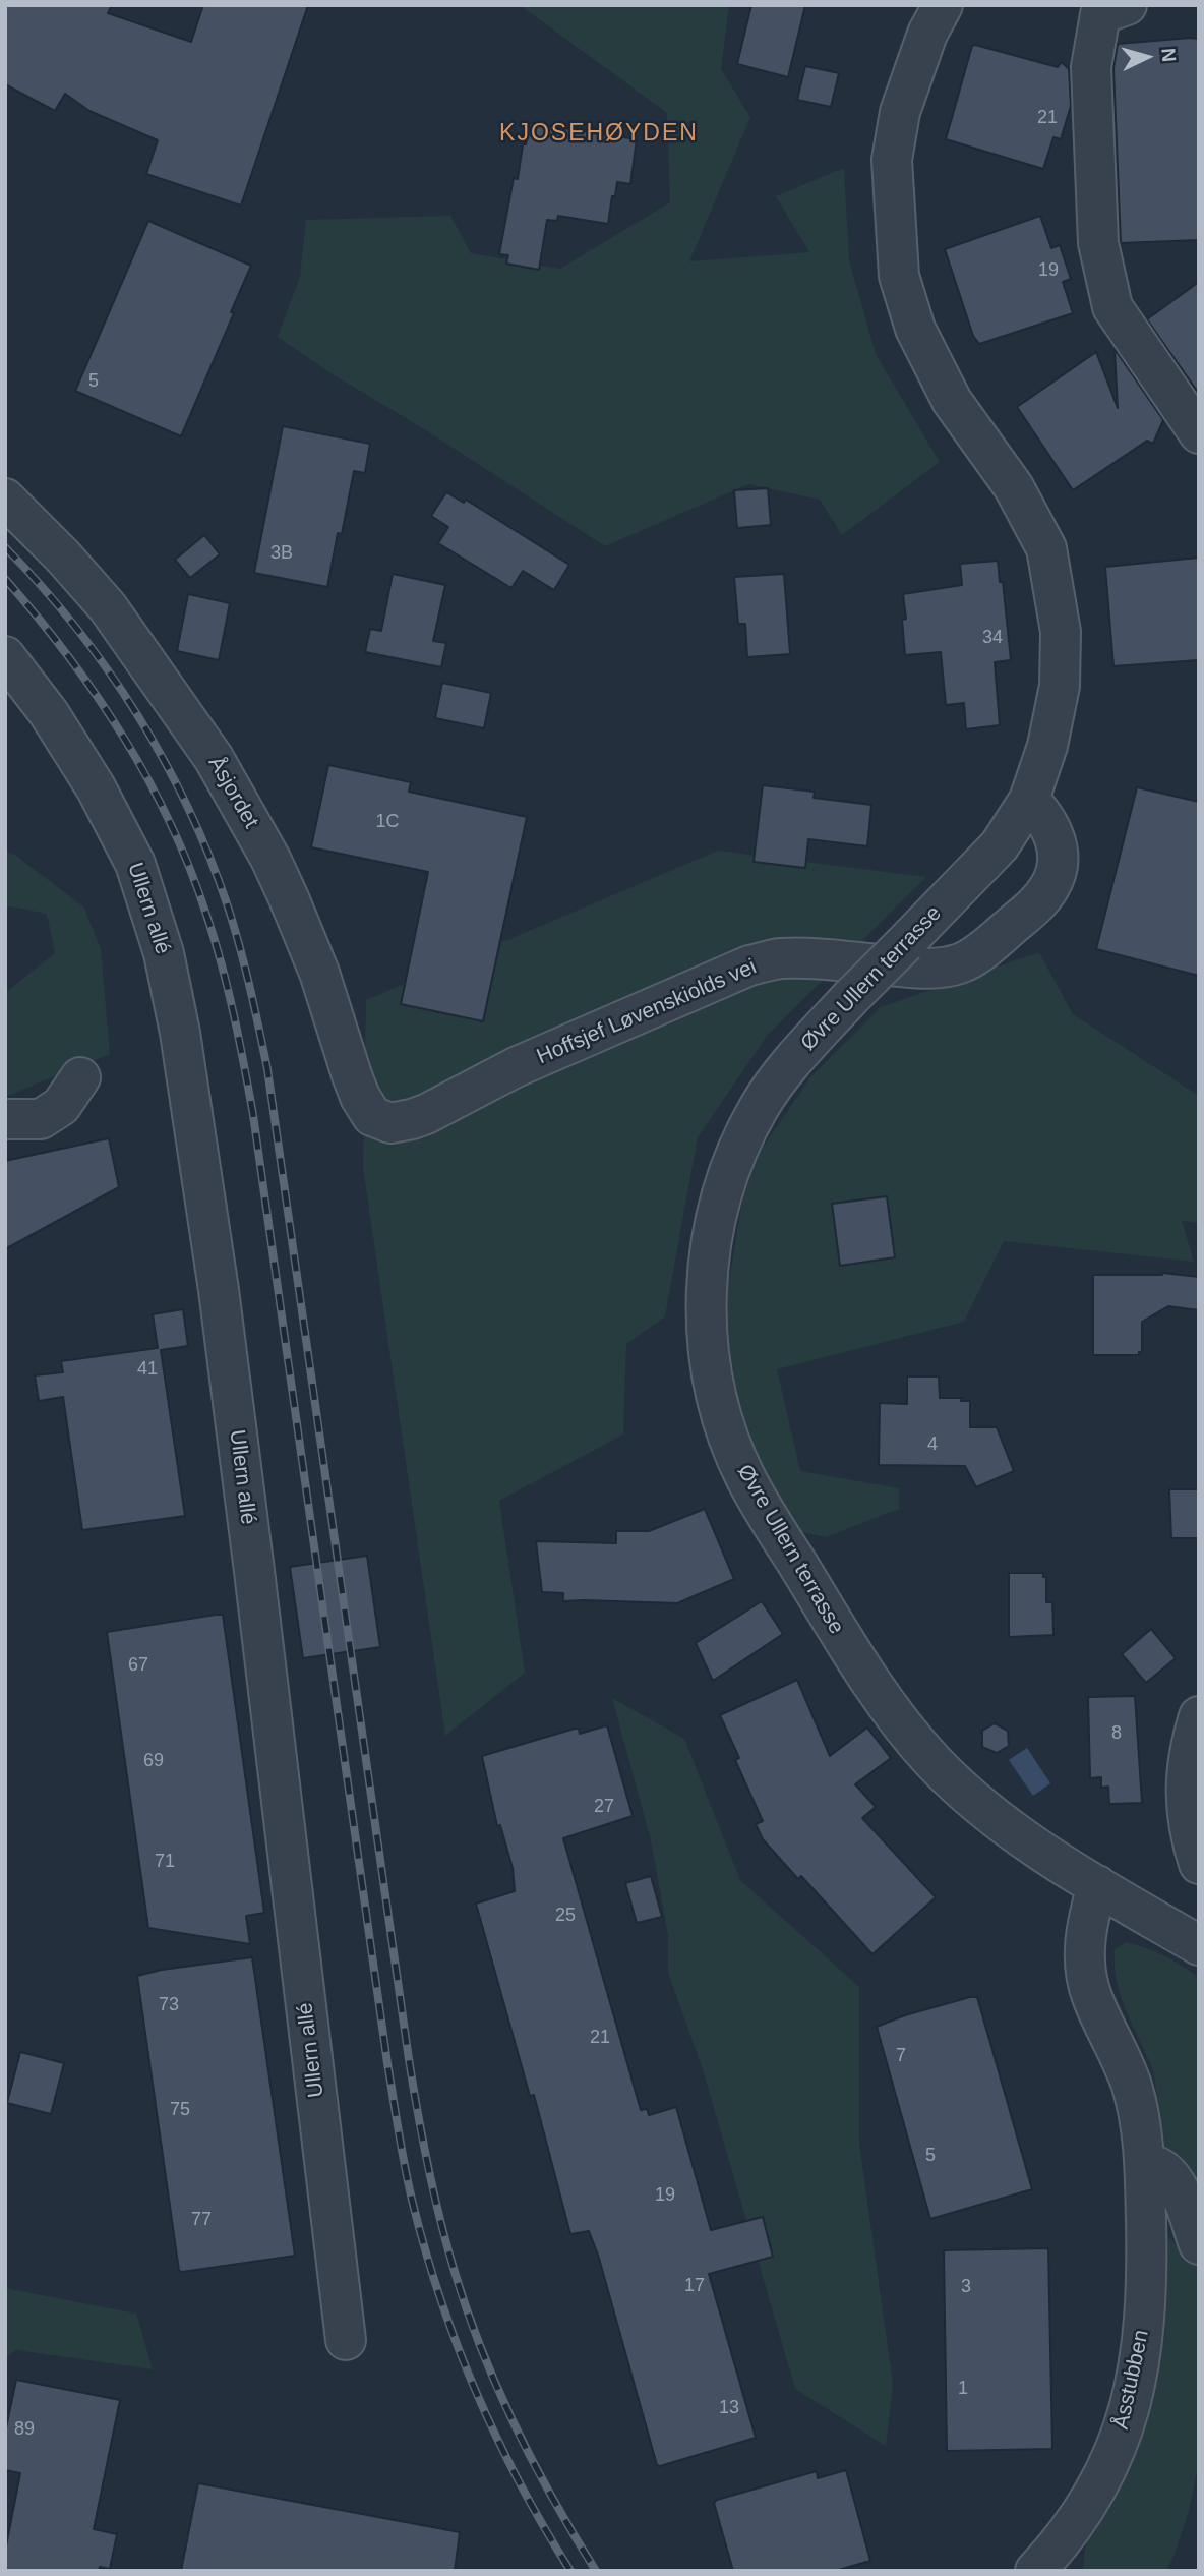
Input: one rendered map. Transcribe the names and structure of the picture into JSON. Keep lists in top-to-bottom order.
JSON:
{
  "streets": {
    "street": [
      "Åsjordet",
      "Ullern allé",
      "Øvre Ullern terrasse",
      "Hoffsjef Løvenskiolds vei",
      "Åsstubben"
    ]
  },
  "crossings": [
    ["Åsjordet", "Hoffsjef Løvenskiolds vei"],
    ["Øvre Ullern terrasse", "Hoffsjef Løvenskiolds vei"],
    ["Øvre Ullern terrasse", "Åsstubben"]
  ],
  "districts": ["KJOSEHØYDEN"],
  "house_numbers": [
    "21",
    "19",
    "5",
    "3B",
    "34",
    "1C",
    "41",
    "4",
    "67",
    "8",
    "69",
    "27",
    "71",
    "25",
    "73",
    "21",
    "7",
    "75",
    "5",
    "19",
    "77",
    "17",
    "3",
    "1",
    "13",
    "89"
  ],
  "north": "right"
}
